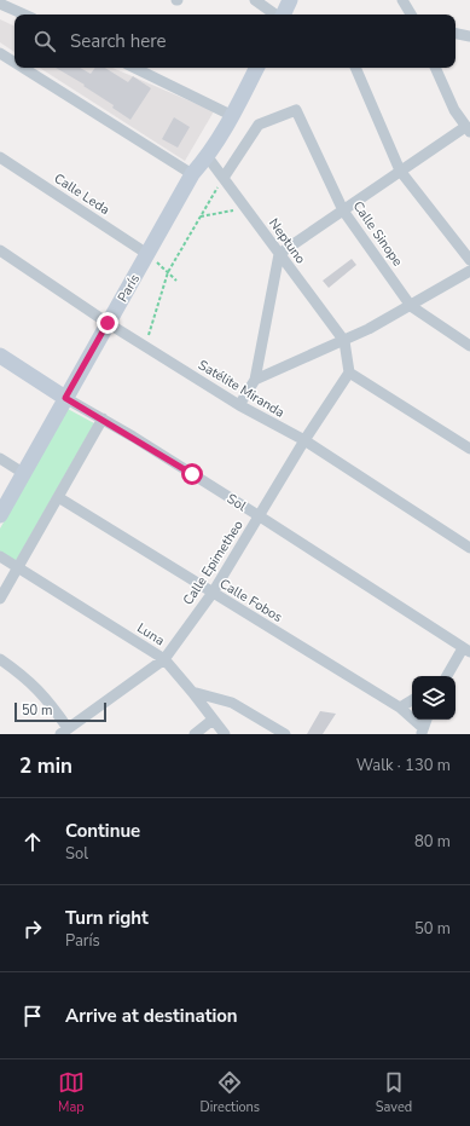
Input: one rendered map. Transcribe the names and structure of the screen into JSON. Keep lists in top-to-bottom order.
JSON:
{
  "streets": {
    "street": [
      "Calle Leda",
      "Calle Sinope",
      "Neptuno",
      "París",
      "Satélite Miranda",
      "Sol",
      "Calle Epimetheo",
      "Calle Fobos",
      "Luna"
    ]
  },
  "crossings": [
    ["Calle Leda", "París"],
    ["Calle Sinope", "Neptuno"],
    ["Neptuno", "París"],
    ["París", "Satélite Miranda"],
    ["París", "Sol"],
    ["Satélite Miranda", "Calle Epimetheo"],
    ["Sol", "Calle Epimetheo"],
    ["Calle Epimetheo", "Calle Fobos"],
    ["Calle Epimetheo", "Luna"]
  ],
  "scale_bar": "50 m",
  "page": {
    "search": "Search here",
    "scale": "50 m",
    "heading": ["2 min", "Walk · 130 m"],
    "list": [
      ["Continue", "Sol", "80 m"],
      ["Turn right", "París", "50 m"],
      "Arrive at destination"
    ],
    "nav": ["Map", "Directions", "Saved"]
  }
}
